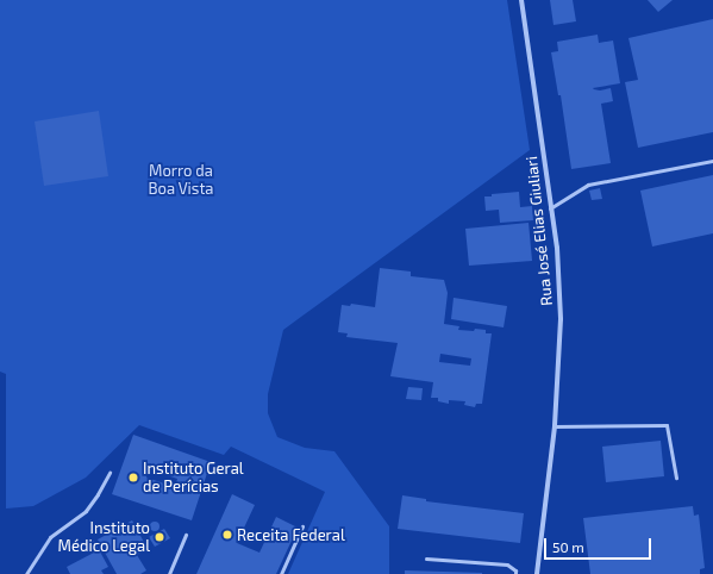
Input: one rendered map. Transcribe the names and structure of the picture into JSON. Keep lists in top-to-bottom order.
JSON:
{
  "streets": {
    "street": ["Rua José Elias Giuliari"]
  },
  "parks": ["Morro da Boa Vista"],
  "places": ["Instituto Geral de Perícias", "Receita Federal", "Instituto Médico Legal"],
  "scale_bar": "50 m"
}
